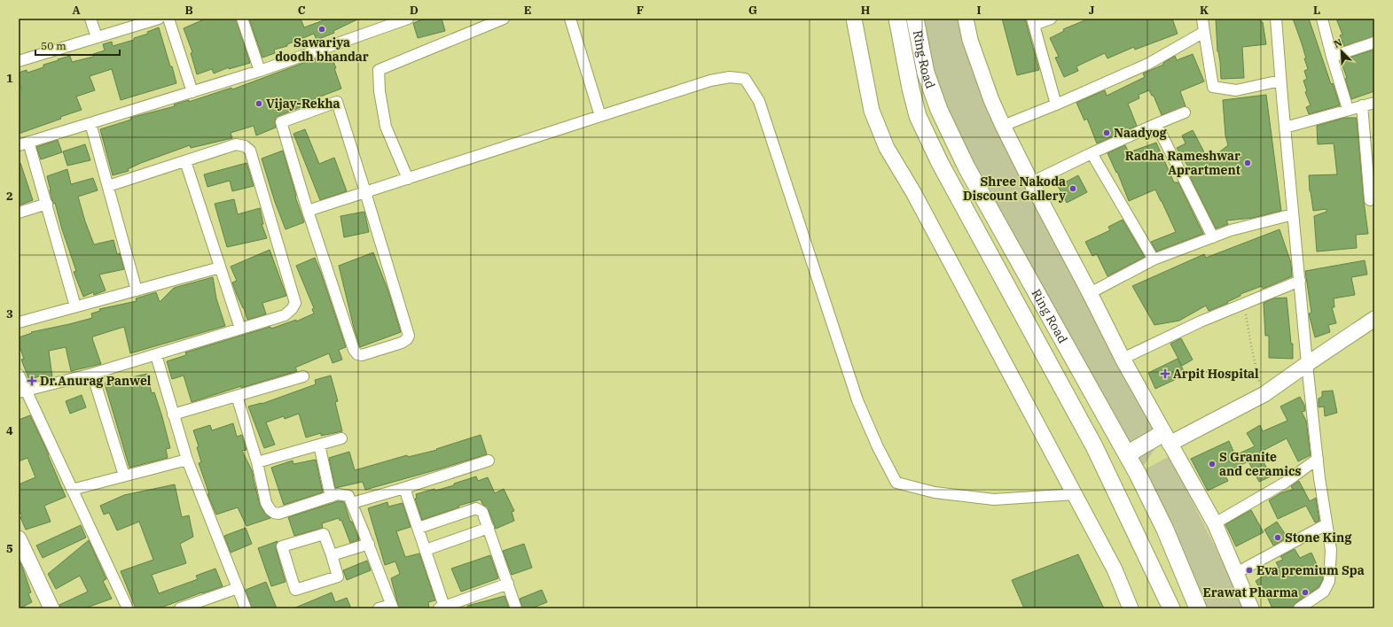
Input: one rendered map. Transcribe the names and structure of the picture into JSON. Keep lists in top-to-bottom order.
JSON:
{
  "streets": {
    "main road": ["Ring Road"]
  },
  "places": {
    "other": [
      "Sawariya doodh bhandar",
      "Vijay-Rekha",
      "Naadyog",
      "Radha Rameshwar Aprartment",
      "Shree Nakoda Discount Gallery",
      "S Granite and ceramics",
      "Stone King",
      "Eva premium Spa",
      "Erawat Pharma"
    ],
    "health": ["Arpit Hospital", "Dr.Anurag Panwel"]
  },
  "scale_bar": "50 m",
  "north": "top left",
  "grid": {
    "columns": [
      "A",
      "B",
      "C",
      "D",
      "E",
      "F",
      "G",
      "H",
      "I",
      "J",
      "K",
      "L"
    ],
    "rows": [
      "1",
      "2",
      "3",
      "4",
      "5"
    ]
  }
}
